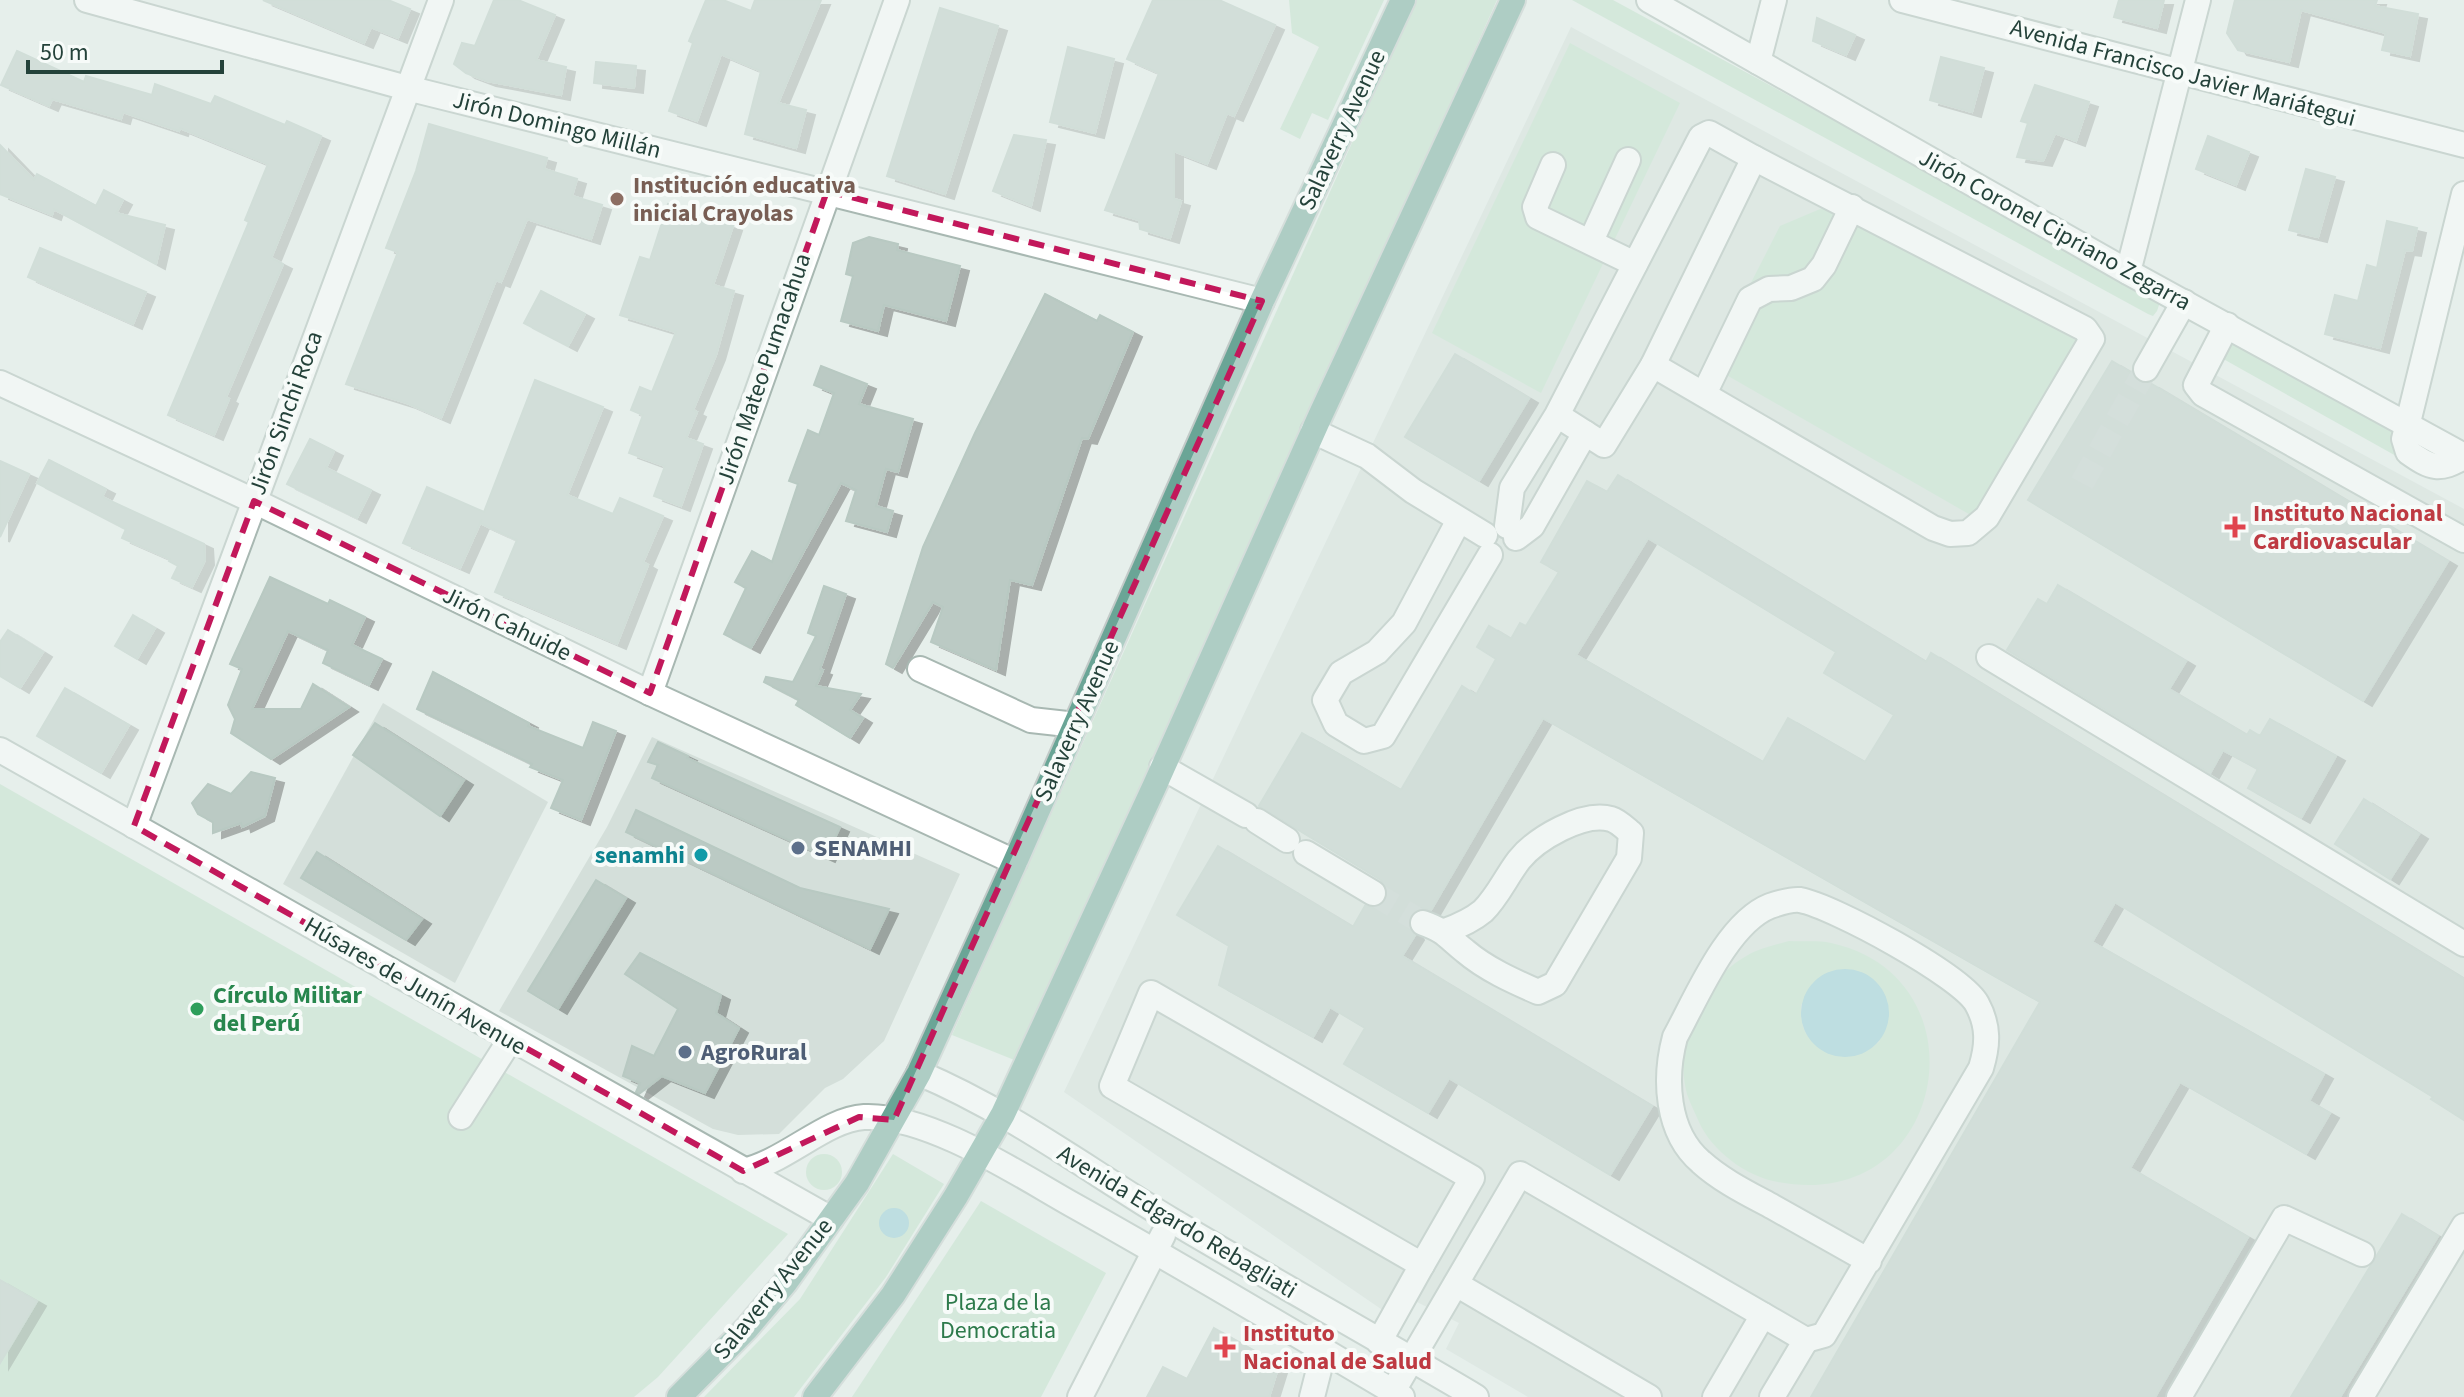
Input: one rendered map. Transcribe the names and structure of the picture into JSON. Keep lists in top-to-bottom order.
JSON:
{
  "streets": {
    "main road": ["Salaverry Avenue"],
    "street": [
      "Avenida Francisco Javier Mariátegui",
      "Jirón Domingo Millán",
      "Jirón Coronel Cipriano Zegarra",
      "Jirón Mateo Pumacahua",
      "Jirón Sinchi Roca",
      "Jirón Cahuide",
      "Húsares de Junín Avenue",
      "Avenida Edgardo Rebagliati"
    ]
  },
  "crossings": [
    ["Jirón Domingo Millán", "Salaverry Avenue"],
    ["Jirón Domingo Millán", "Jirón Mateo Pumacahua"],
    ["Jirón Domingo Millán", "Jirón Sinchi Roca"],
    ["Salaverry Avenue", "Jirón Cahuide"],
    ["Salaverry Avenue", "Húsares de Junín Avenue"],
    ["Salaverry Avenue", "Avenida Edgardo Rebagliati"],
    ["Jirón Mateo Pumacahua", "Jirón Cahuide"],
    ["Jirón Sinchi Roca", "Jirón Cahuide"],
    ["Jirón Sinchi Roca", "Húsares de Junín Avenue"],
    ["Húsares de Junín Avenue", "Avenida Edgardo Rebagliati"]
  ],
  "parks": ["Plaza de la Democratia"],
  "places": {
    "other": [
      "Institución educativa inicial Crayolas",
      "SENAMHI",
      "senamhi",
      "Círculo Militar del Perú",
      "AgroRural"
    ],
    "health": ["Instituto Nacional Cardiovascular", "Instituto Nacional de Salud"]
  },
  "scale_bar": "50 m"
}
